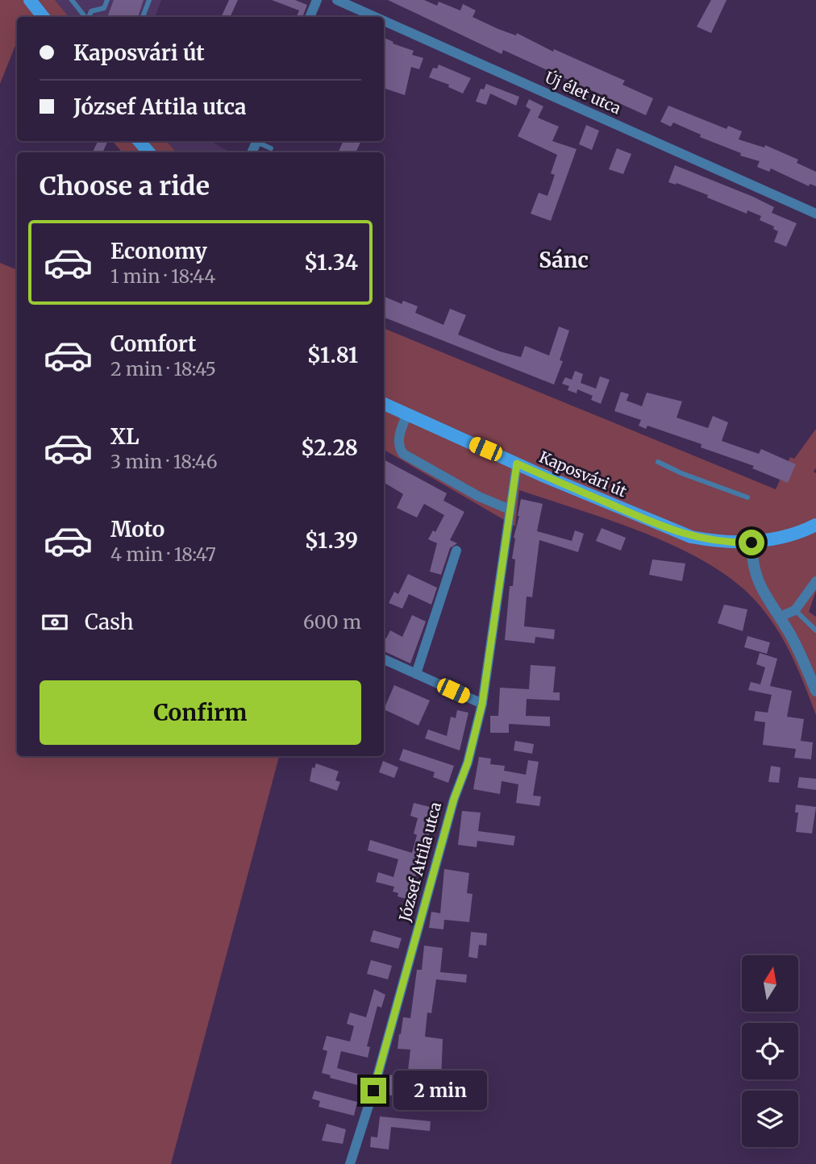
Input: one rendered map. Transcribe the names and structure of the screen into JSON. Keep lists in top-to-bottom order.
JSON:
{
  "streets": {
    "main road": ["Kaposvári út"],
    "street": ["Új élet utca", "József Attila utca"]
  },
  "crossings": [
    ["Kaposvári út", "József Attila utca"]
  ],
  "districts": ["Sánc"],
  "north": "top",
  "page": {
    "banner": ["Kaposvári út", "József Attila utca"],
    "heading": "Choose a ride",
    "list": [
      {
        "name": "Economy",
        "note": "1 min · 18:44",
        "value": "$1.34"
      },
      {
        "name": "Comfort",
        "note": "2 min · 18:45",
        "value": "$1.81"
      },
      {
        "name": "XL",
        "note": "3 min · 18:46",
        "value": "$2.28"
      },
      {
        "name": "Moto",
        "note": "4 min · 18:47",
        "value": "$1.39"
      }
    ],
    "pay": ["Cash", "600 m"],
    "buttons": "Confirm",
    "bubble": "2 min"
  }
}
